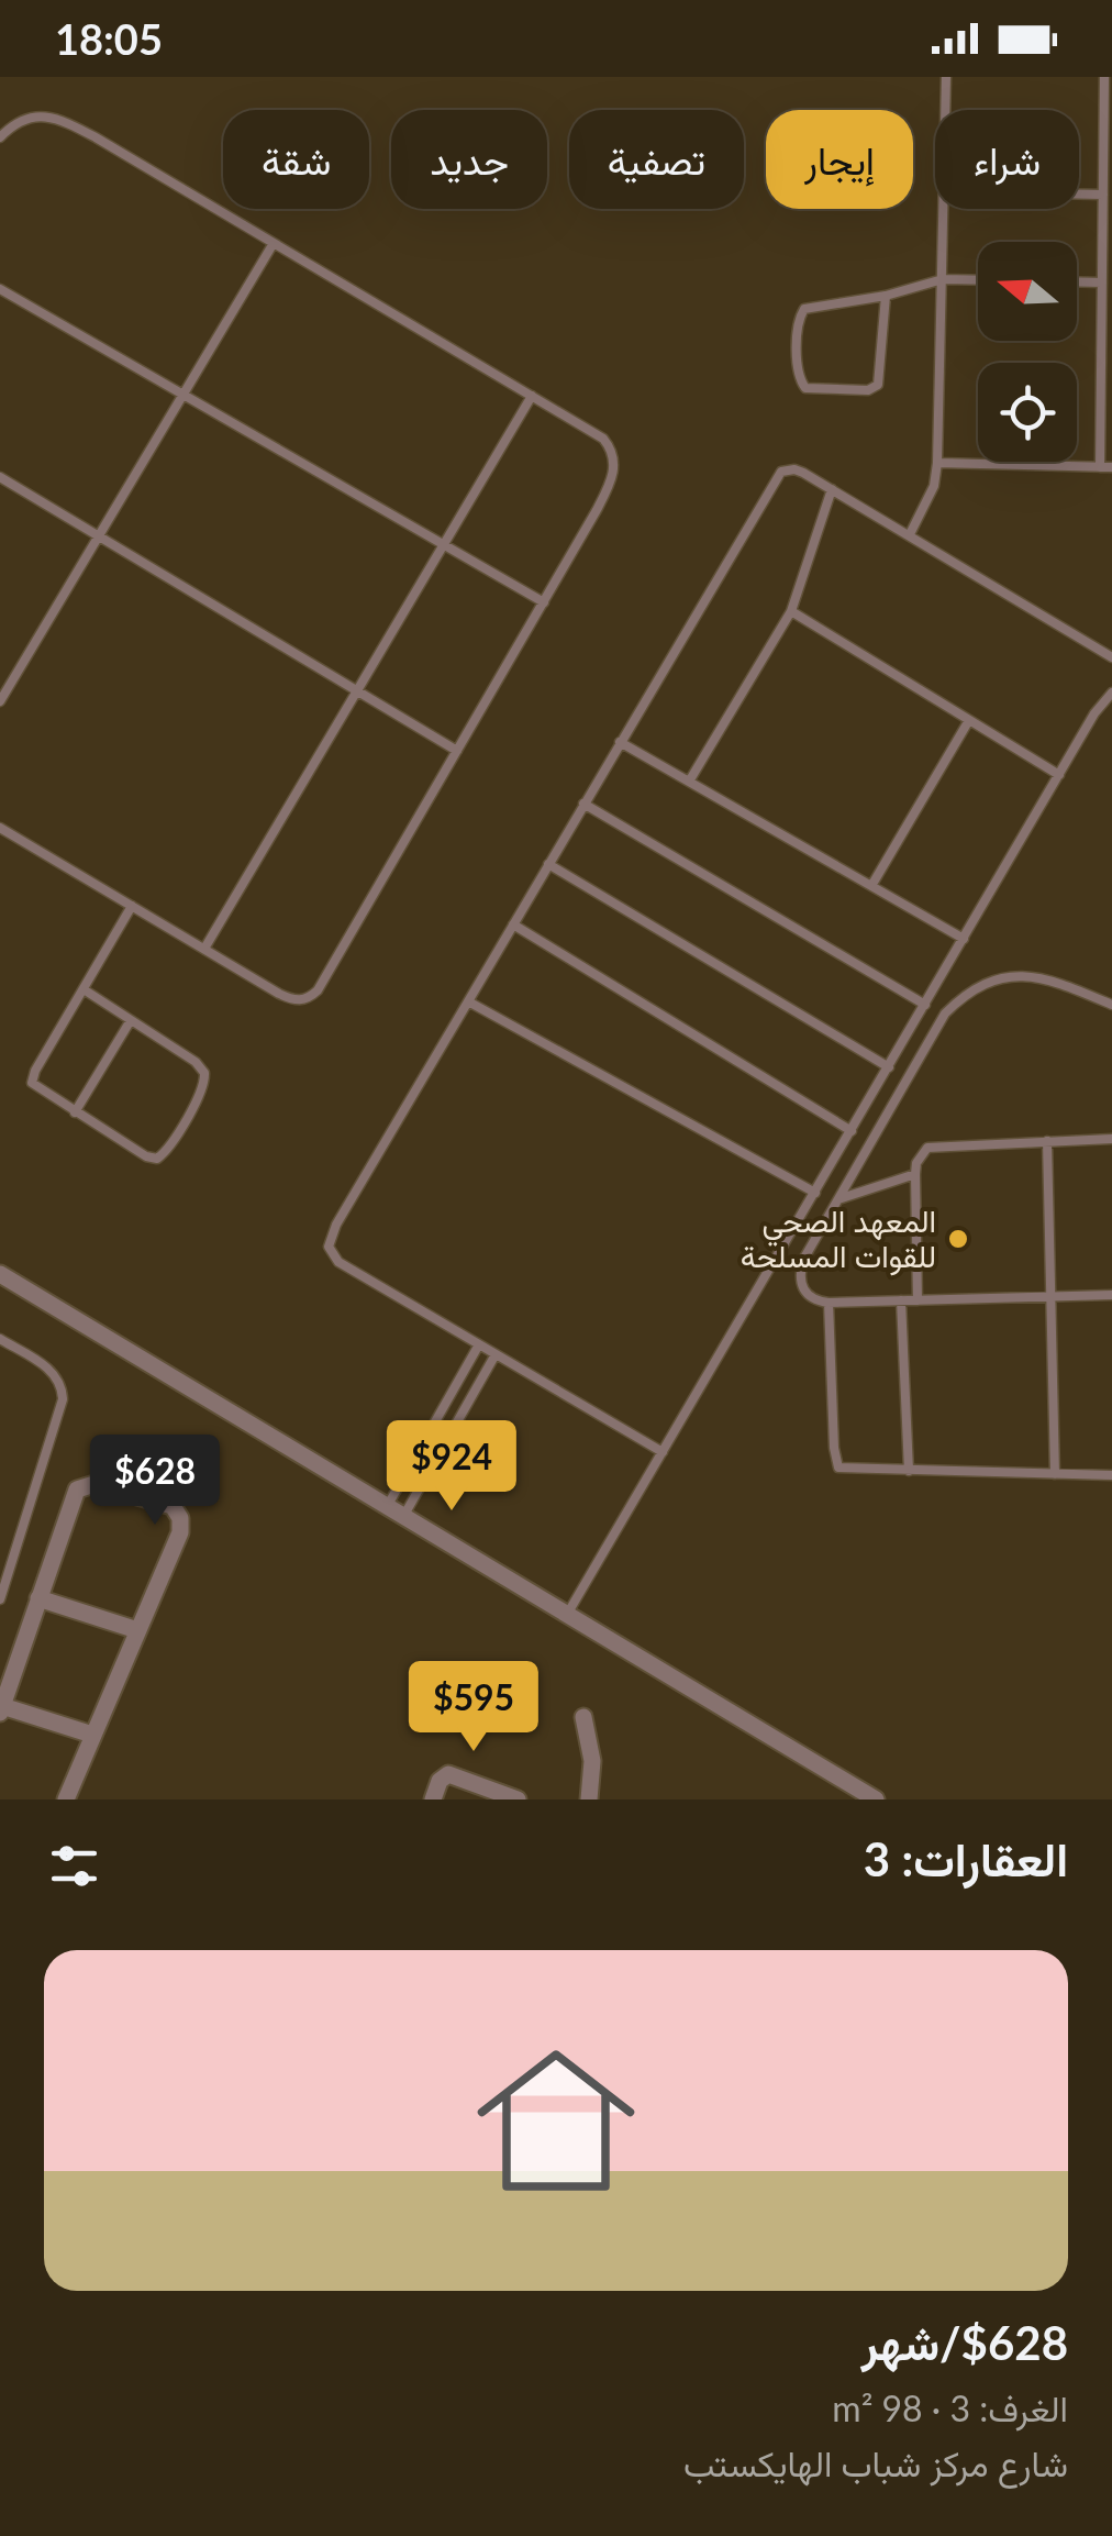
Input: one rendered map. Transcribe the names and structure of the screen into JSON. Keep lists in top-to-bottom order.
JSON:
{
  "places": ["المعهد الصحي للقوات المسلحة"],
  "north": "left",
  "page": {
    "status": "18:05",
    "chip": [
      "شراء",
      "إيجار",
      "تصفية",
      "جديد",
      "شقة"
    ],
    "price": ["$924", "$628", "$595"],
    "heading": "العقارات: 3",
    "list": [
      {
        "name": "$628/شهر",
        "note": "الغرف: 3 · 98 m² · شارع مركز شباب الهايكستب"
      }
    ]
  }
}
